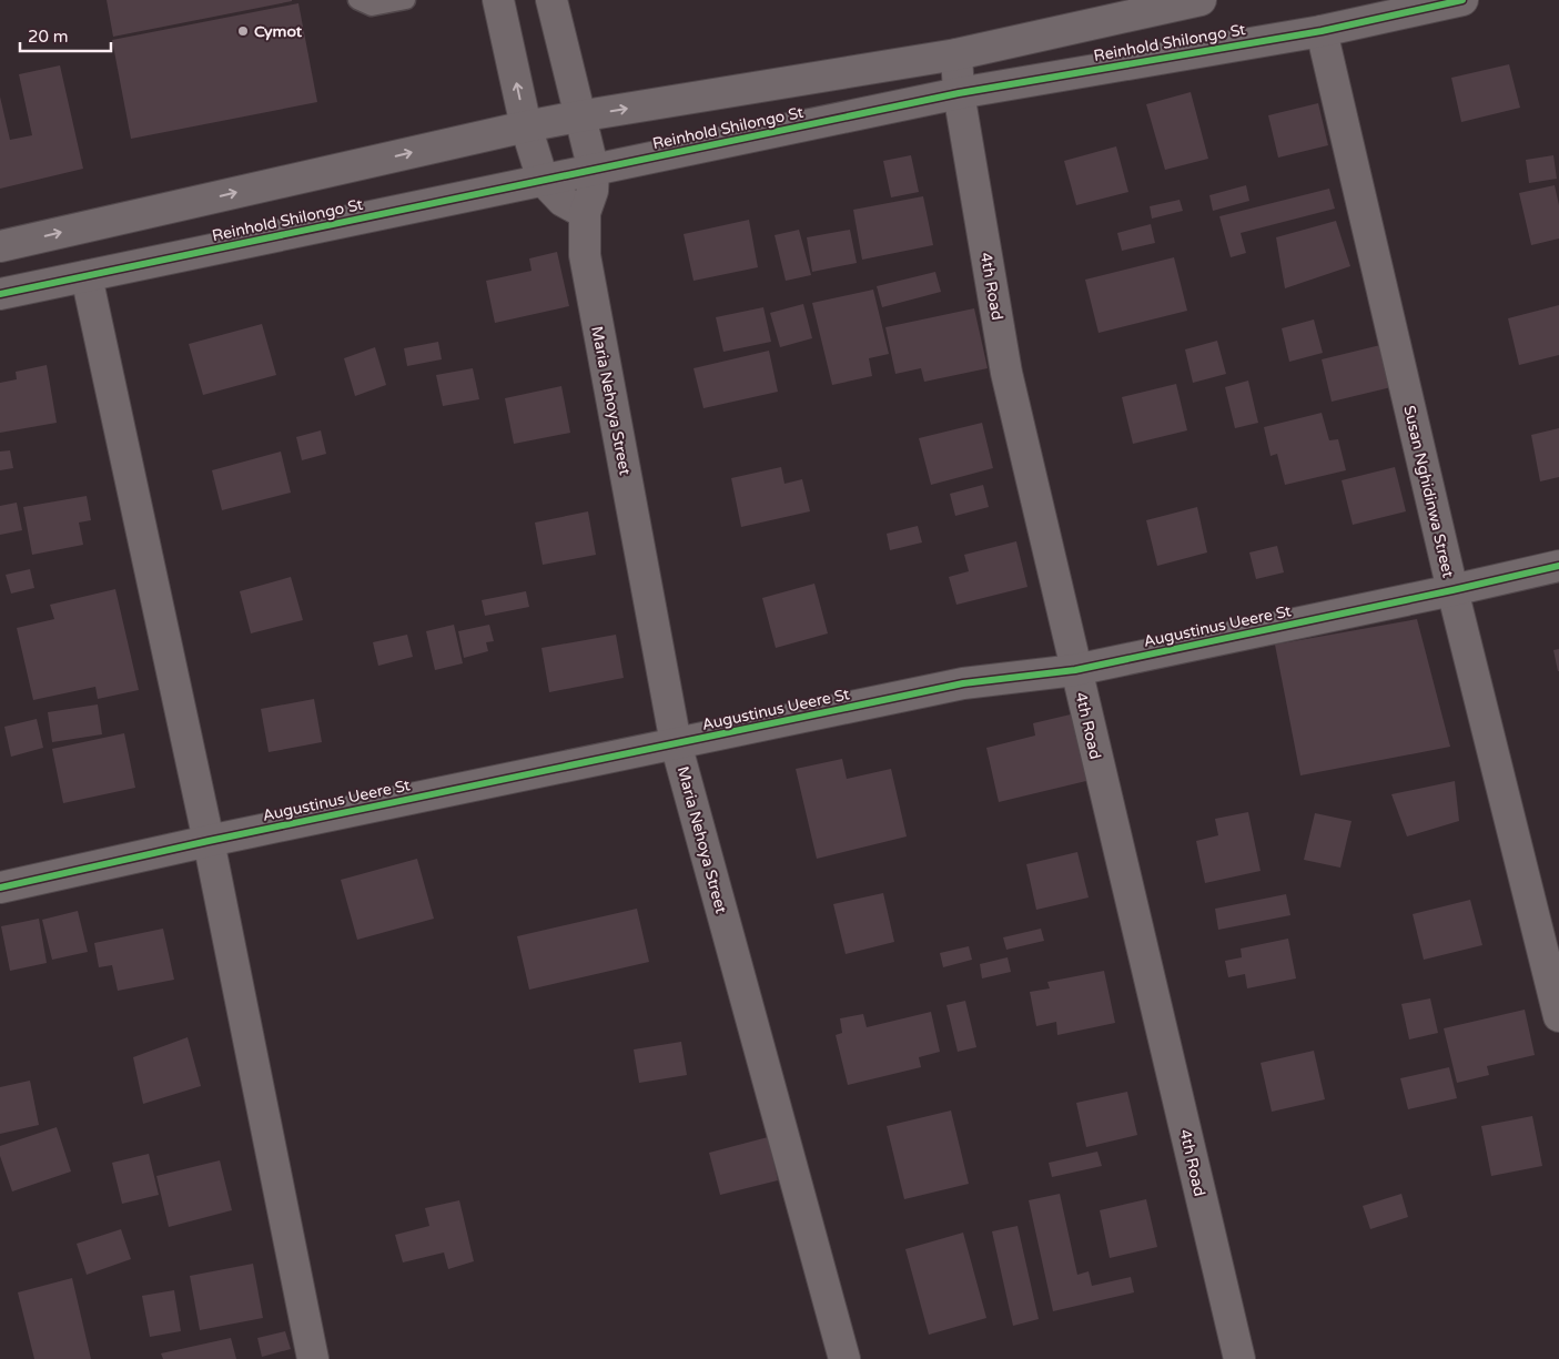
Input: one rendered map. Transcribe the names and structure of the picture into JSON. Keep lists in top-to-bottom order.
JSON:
{
  "streets": {
    "street": [
      "Reinhold Shilongo St",
      "4th Road",
      "Maria Nehoya Street",
      "Susan Nghidinwa Street",
      "Augustinus Ueere St"
    ]
  },
  "crossings": [
    ["Reinhold Shilongo St", "4th Road"],
    ["Reinhold Shilongo St", "Maria Nehoya Street"],
    ["Reinhold Shilongo St", "Susan Nghidinwa Street"],
    ["4th Road", "Augustinus Ueere St"],
    ["Maria Nehoya Street", "Augustinus Ueere St"],
    ["Susan Nghidinwa Street", "Augustinus Ueere St"]
  ],
  "places": ["Cymot"],
  "scale_bar": "20 m"
}
